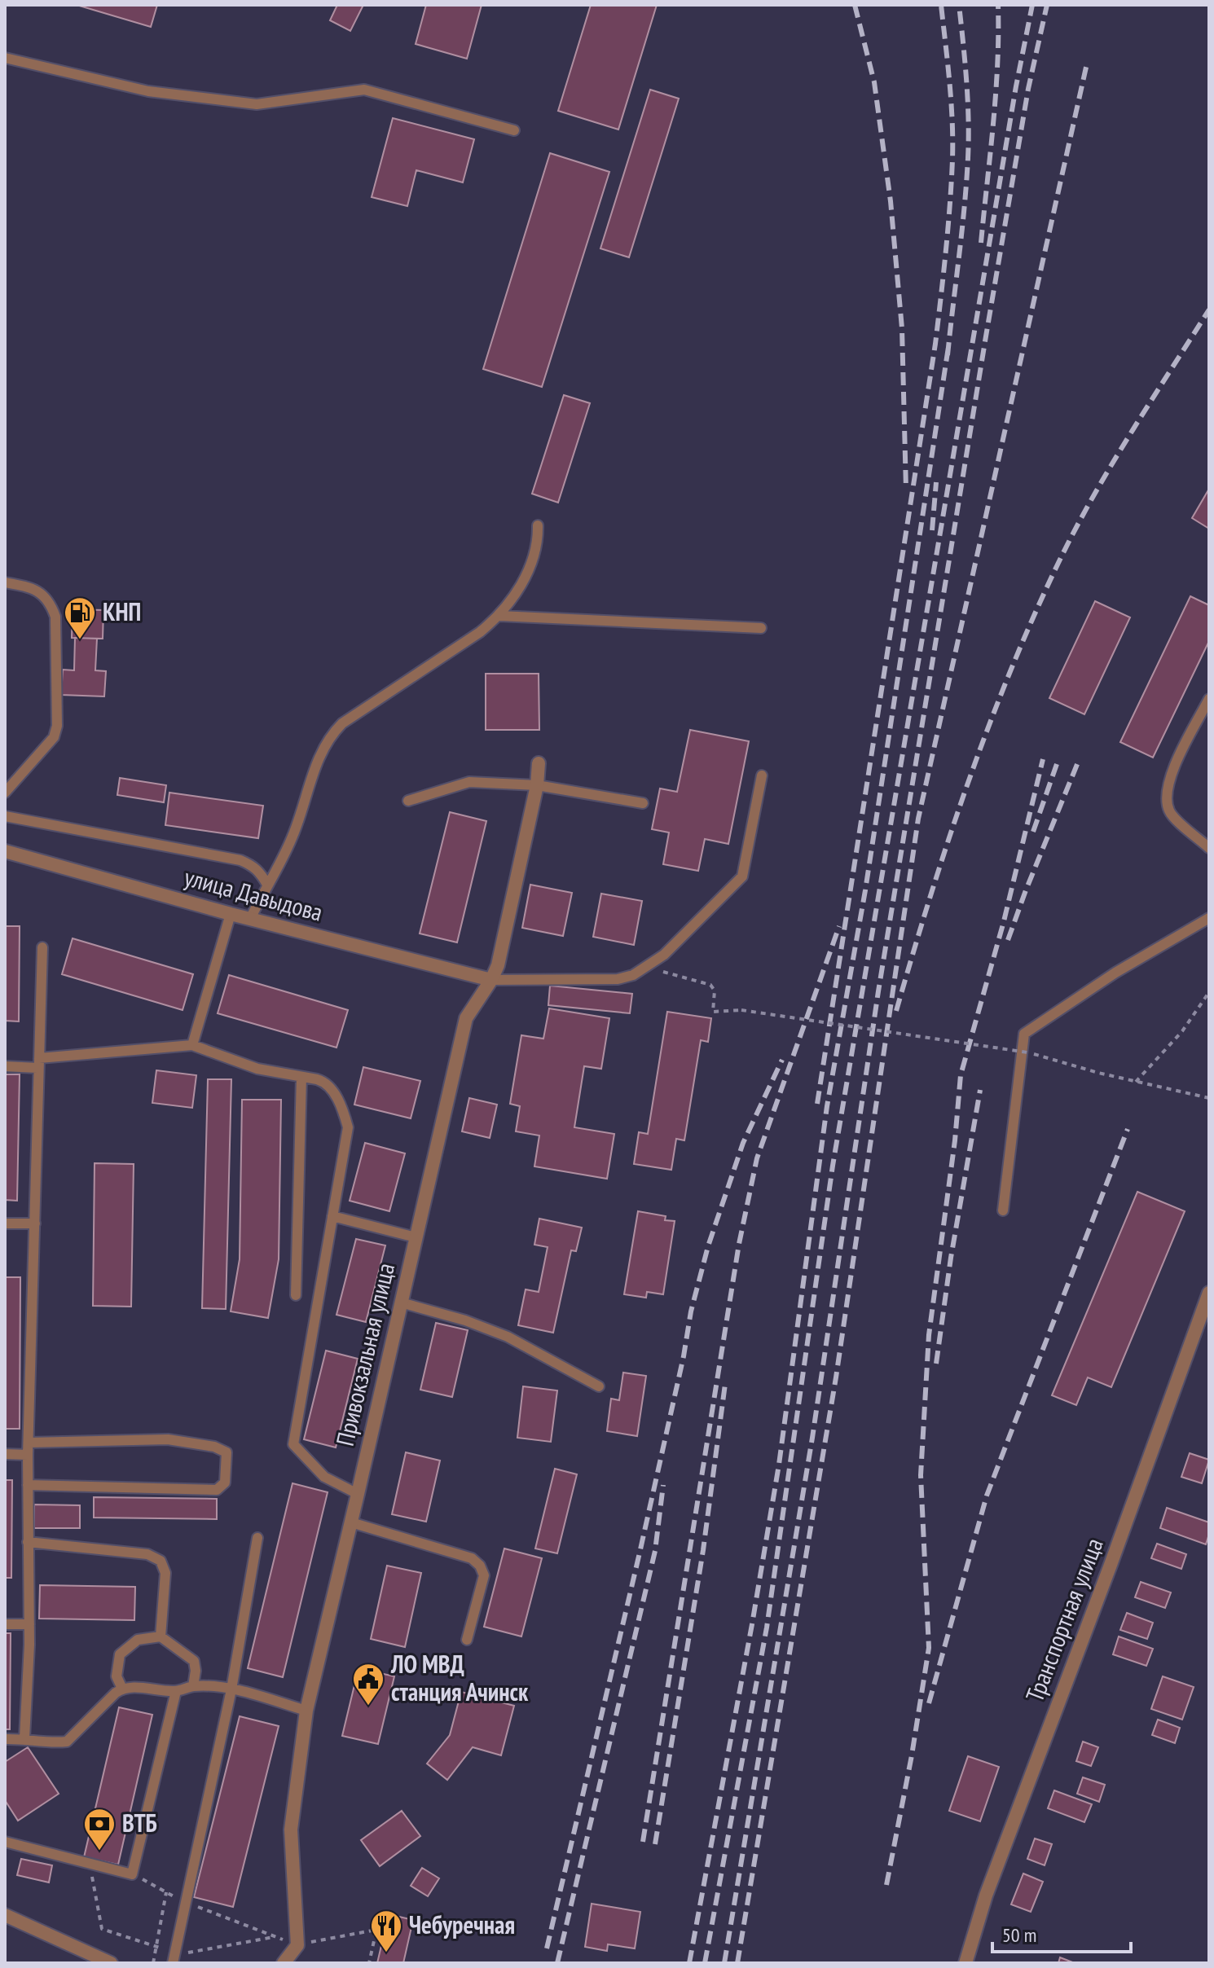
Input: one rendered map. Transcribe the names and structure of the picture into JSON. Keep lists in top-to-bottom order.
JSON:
{
  "streets": {
    "street": ["улица Давыдова", "Привокзальная улица", "Транспортная улица"]
  },
  "crossings": [
    ["улица Давыдова", "Привокзальная улица"]
  ],
  "places": {
    "fuel station": ["КНП"],
    "public building": ["ЛО МВД станция Ачинск"],
    "bank": ["ВТБ"],
    "restaurant": ["Чебуречная"]
  },
  "scale_bar": "50 m"
}
